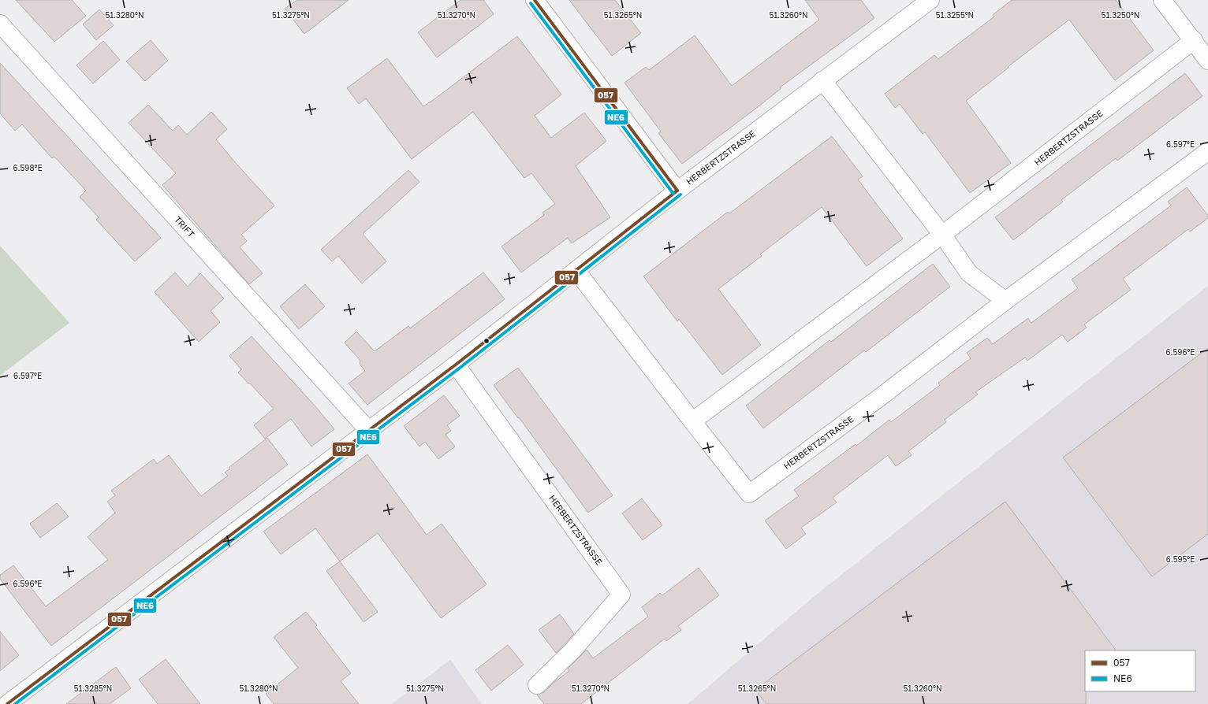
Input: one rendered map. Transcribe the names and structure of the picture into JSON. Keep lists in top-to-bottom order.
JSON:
{
  "streets": {
    "street": ["HERBERTZSTRASSE", "TRIFT"]
  },
  "crossings": [
    ["HERBERTZSTRASSE", "TRIFT"]
  ],
  "lines": ["transit line 057", "transit line NE6"],
  "legend": ["057", "NE6"],
  "coordinates": [
    "51.3250°N",
    "51.3280°N",
    "51.3275°N",
    "51.3270°N",
    "51.3265°N",
    "51.3260°N",
    "51.3255°N",
    "6.597°E",
    "6.598°E",
    "6.596°E",
    "6.595°E",
    "51.3285°N"
  ]
}
